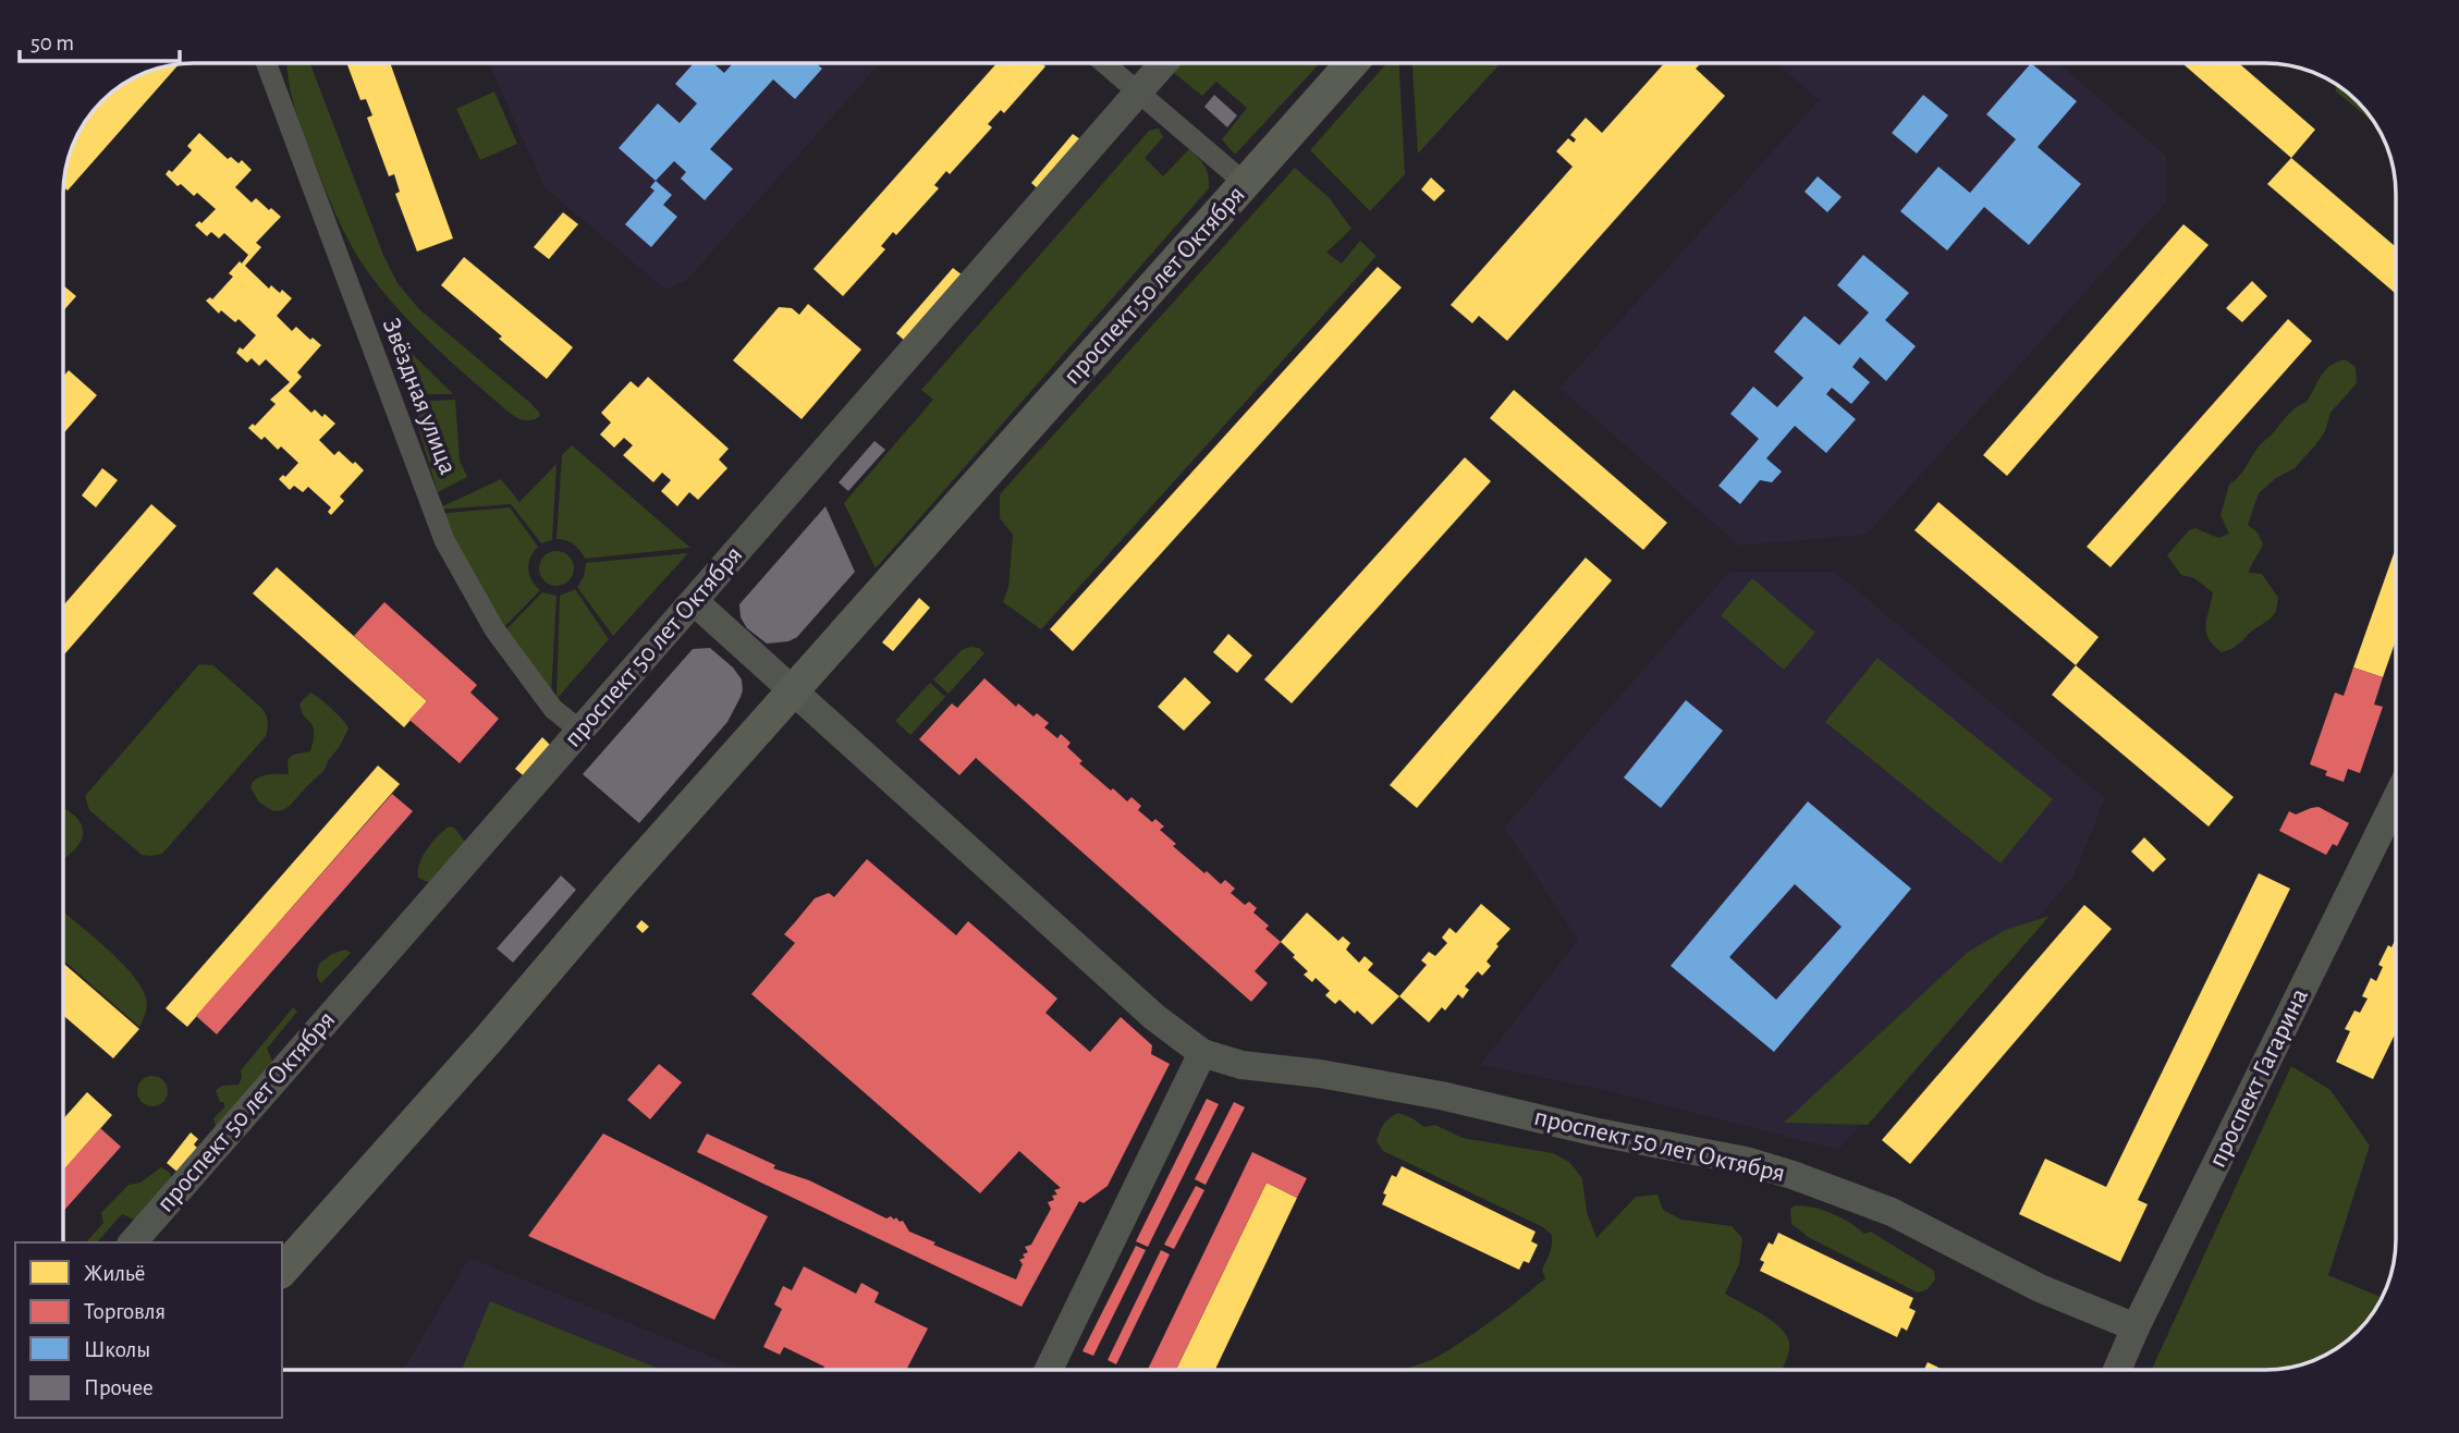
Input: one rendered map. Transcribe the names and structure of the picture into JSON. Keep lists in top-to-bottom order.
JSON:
{
  "streets": {
    "main road": ["проспект 50 лет Октября"],
    "street": ["Звёздная улица", "проспект Гагарина"]
  },
  "crossings": [
    ["проспект 50 лет Октября", "Звёздная улица"],
    ["проспект 50 лет Октября", "проспект Гагарина"]
  ],
  "legend": [
    "Жильё",
    "Торговля",
    "Школы",
    "Прочее"
  ],
  "scale_bar": "50 m"
}
